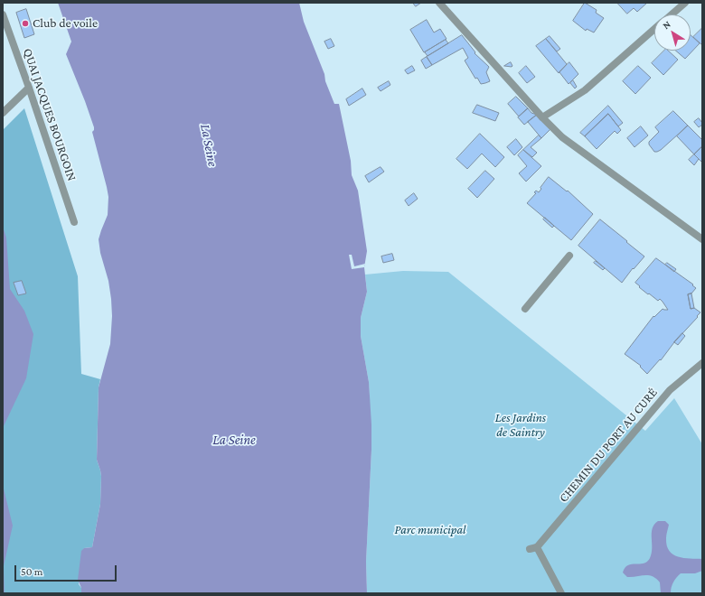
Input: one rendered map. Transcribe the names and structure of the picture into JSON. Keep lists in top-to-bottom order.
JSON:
{
  "streets": {
    "street": ["QUAI JACQUES BOURGOIN", "CHEMIN DU PORT AU CURÉ"]
  },
  "water": ["La Seine"],
  "parks": ["Les Jardins de Saintry", "Parc municipal"],
  "places": ["Club de voile"],
  "scale_bar": "50 m",
  "north": "top left"
}
